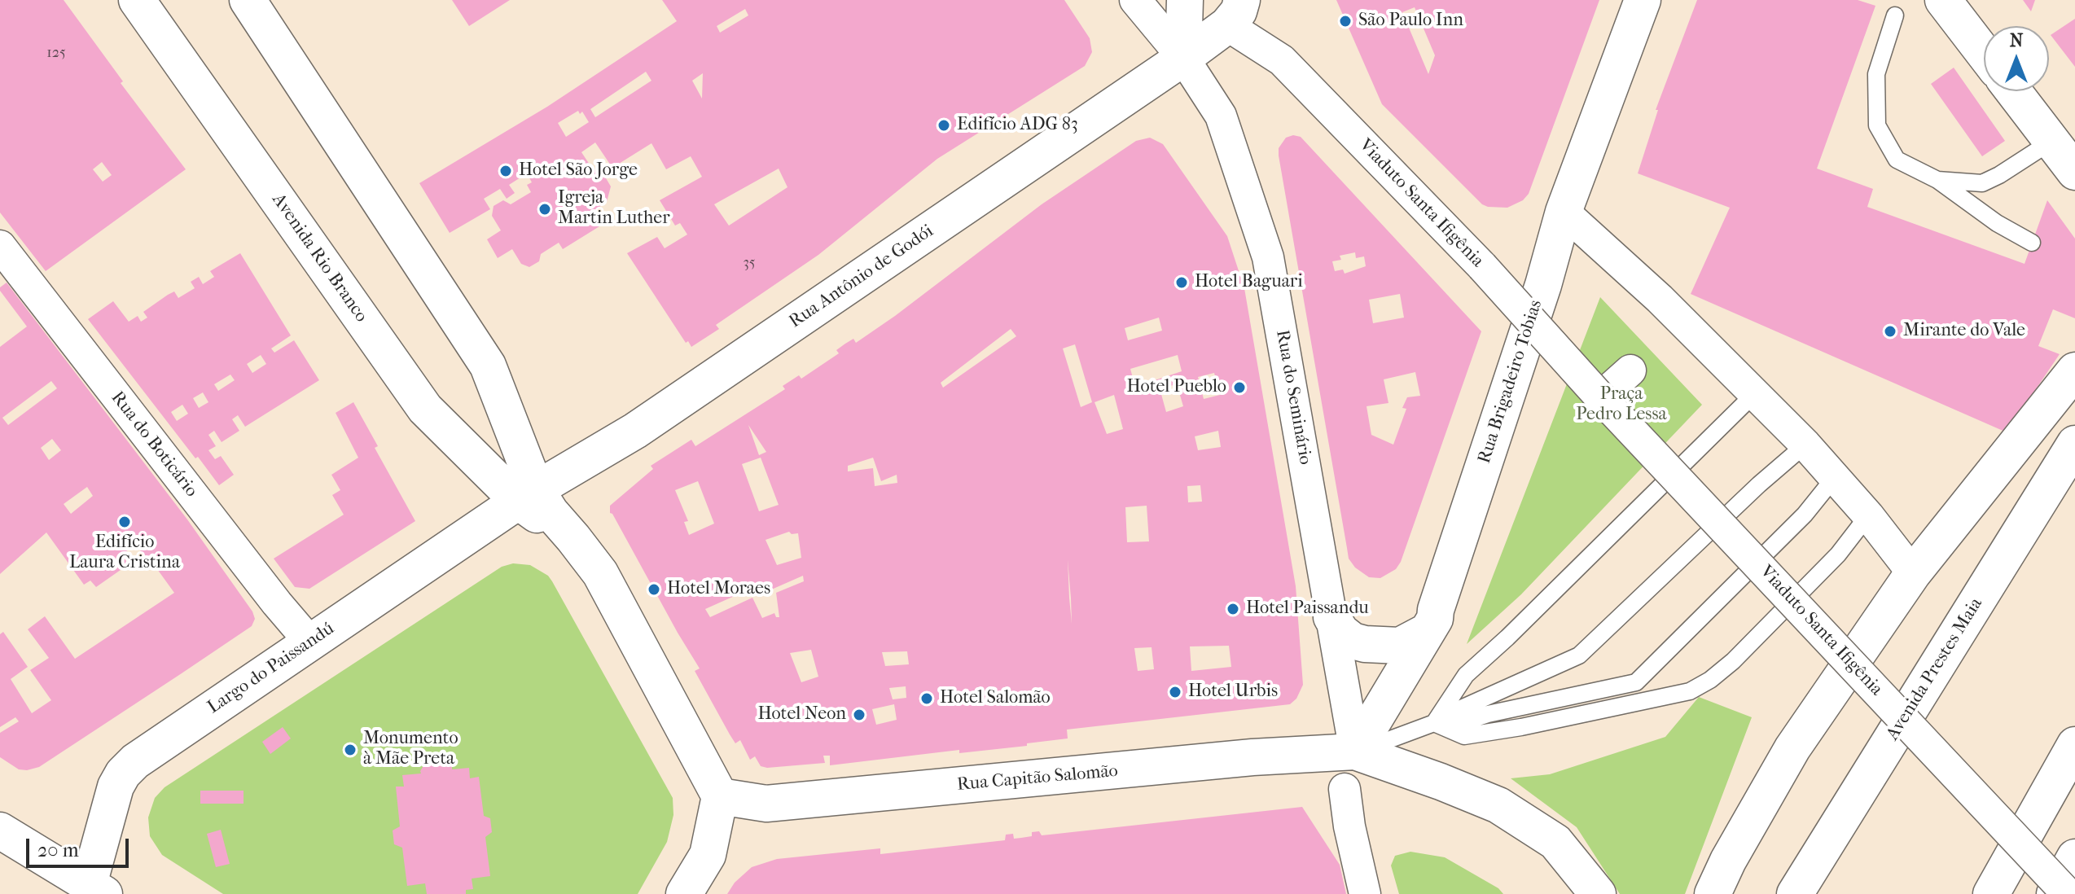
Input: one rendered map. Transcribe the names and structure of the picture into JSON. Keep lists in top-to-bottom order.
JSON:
{
  "streets": {
    "main road": [
      "Avenida Rio Branco",
      "Rua Antônio de Godói",
      "Rua Brigadeiro Tobias",
      "Largo do Paissandú",
      "Avenida Prestes Maia",
      "Rua Capitão Salomão"
    ],
    "street": ["Viaduto Santa Ifigênia", "Rua do Seminário", "Rua do Boticário"]
  },
  "crossings": [
    ["Viaduto Santa Ifigênia", "Rua Antônio de Godói"],
    ["Avenida Rio Branco", "Rua Antônio de Godói"],
    ["Avenida Rio Branco", "Largo do Paissandú"],
    ["Rua Antônio de Godói", "Rua do Seminário"],
    ["Rua Antônio de Godói", "Largo do Paissandú"],
    ["Rua Brigadeiro Tobias", "Rua do Seminário"],
    ["Rua Brigadeiro Tobias", "Rua Capitão Salomão"],
    ["Rua do Seminário", "Rua Capitão Salomão"],
    ["Rua do Boticário", "Largo do Paissandú"]
  ],
  "parks": ["Praça Pedro Lessa"],
  "places": [
    "São Paulo Inn",
    "Edifício ADG 83",
    "Hotel São Jorge",
    "Igreja Martin Luther",
    "Hotel Baguari",
    "Mirante do Vale",
    "Hotel Pueblo",
    "Edifício Laura Cristina",
    "Hotel Moraes",
    "Hotel Paissandu",
    "Hotel Urbis",
    "Hotel Salomão",
    "Hotel Neon",
    "Monumento à Mãe Preta"
  ],
  "house_numbers": ["125", "35"],
  "scale_bar": "20 m",
  "north": "top"
}
